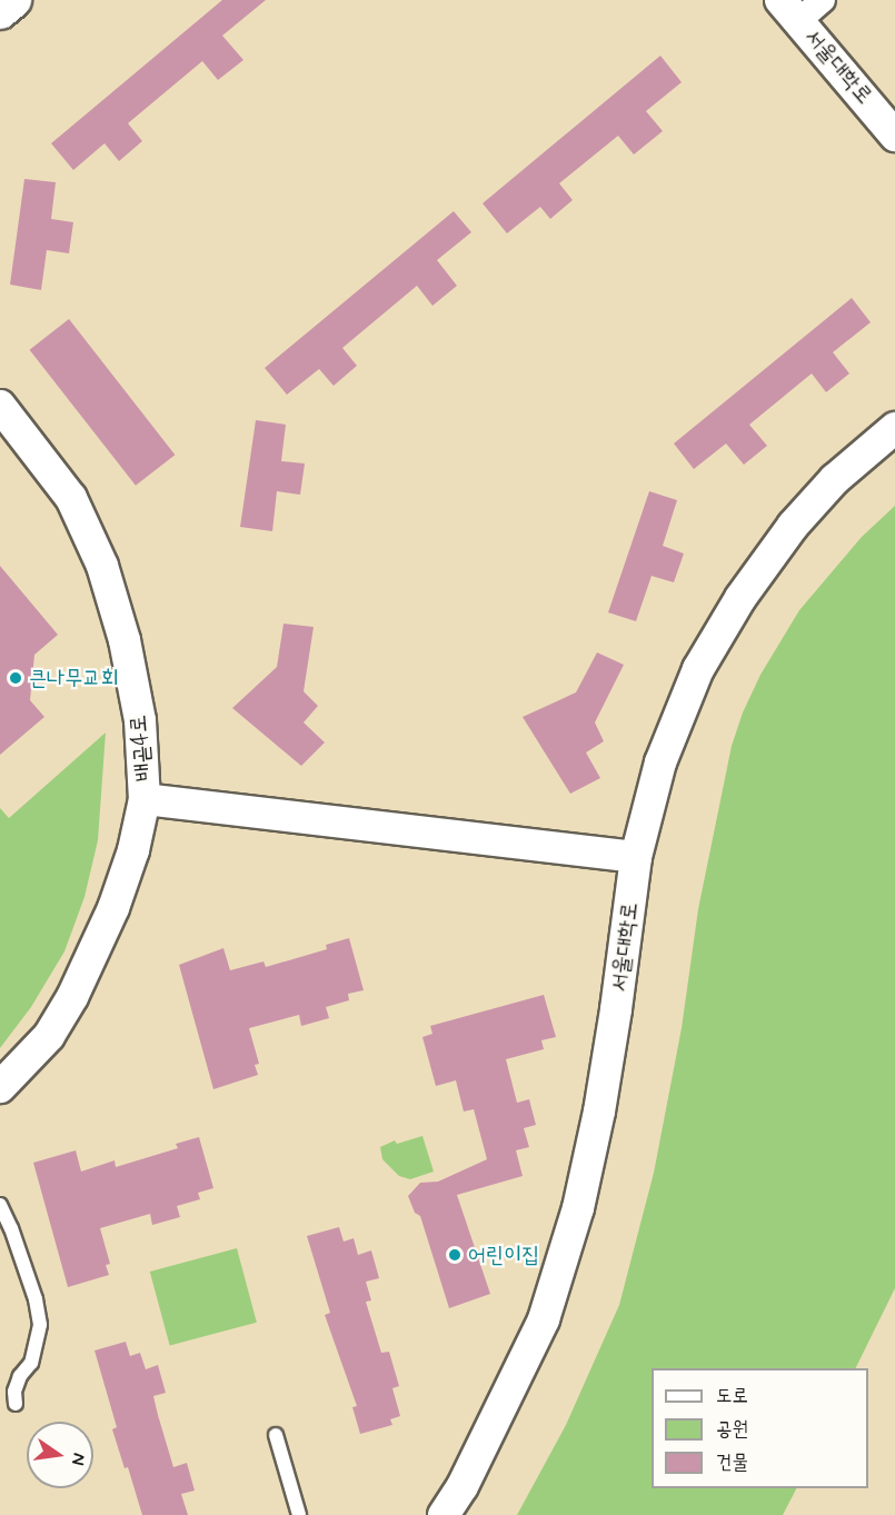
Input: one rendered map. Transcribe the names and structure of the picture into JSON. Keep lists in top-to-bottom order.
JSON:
{
  "streets": {
    "street": ["서울대학로", "배곧4로"]
  },
  "places": ["큰나무교회", "어린이집"],
  "legend": ["도로", "공원", "건물"],
  "north": "right"
}
